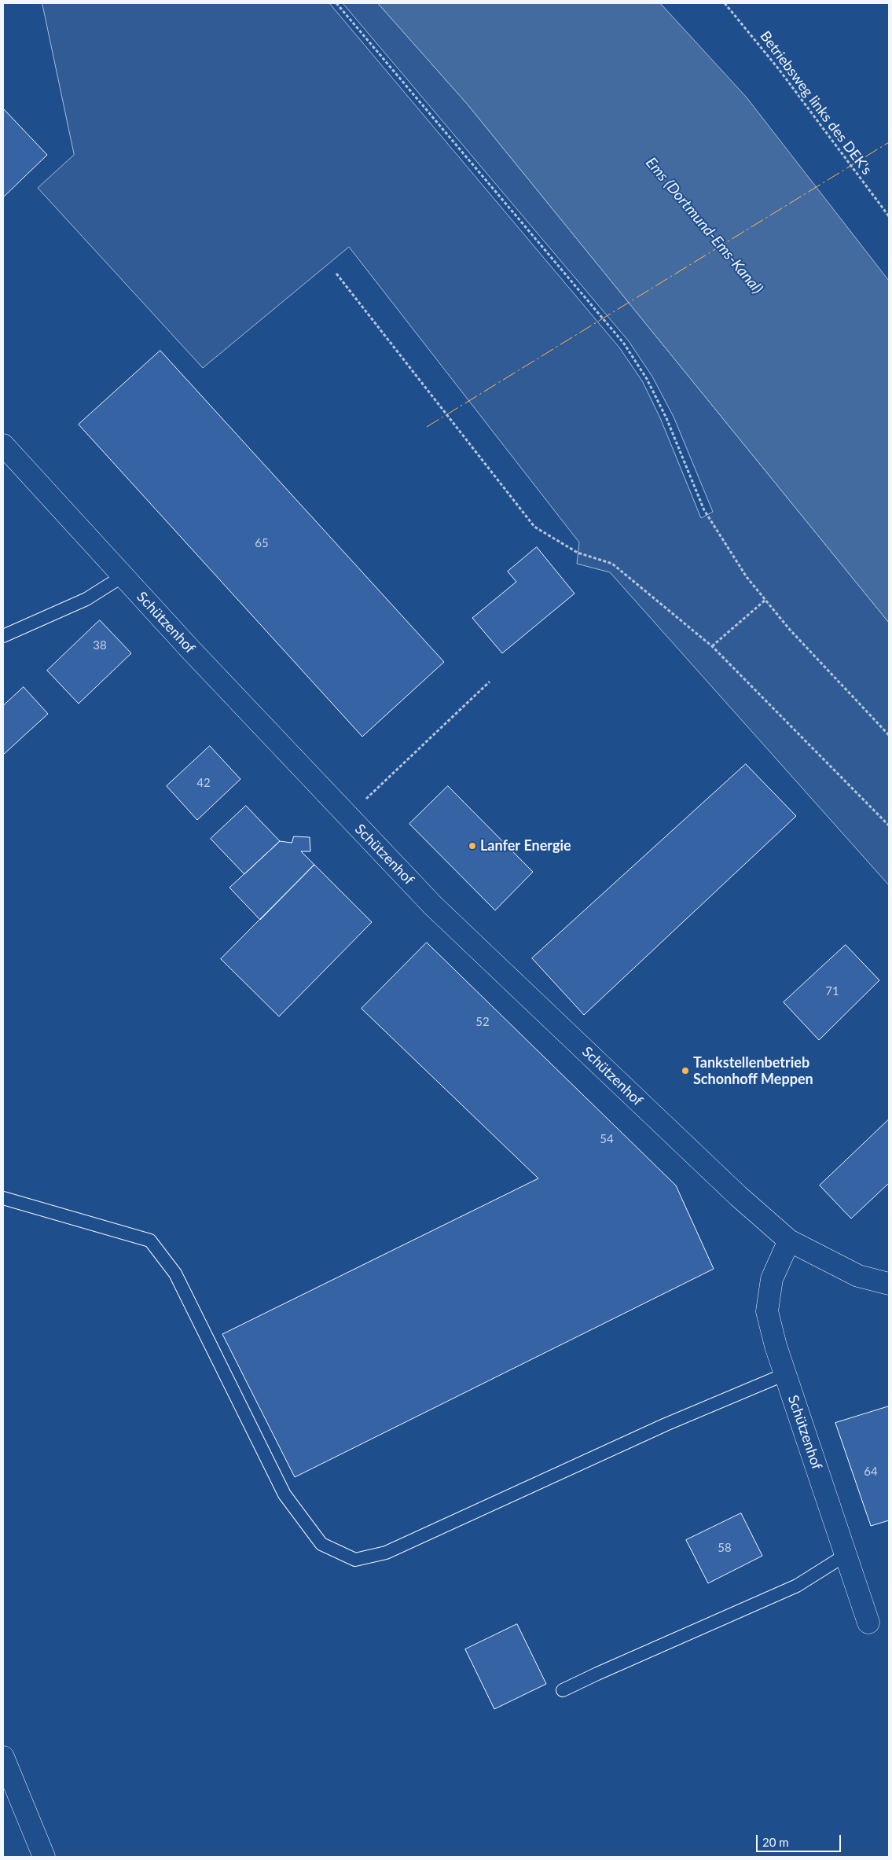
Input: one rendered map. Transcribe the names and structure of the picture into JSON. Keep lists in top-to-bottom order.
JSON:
{
  "streets": {
    "street": ["Schützenhof"],
    "path": ["Betriebsweg links des DEK's"]
  },
  "water": ["Ems (Dortmund-Ems-Kanal)"],
  "places": ["Lanfer Energie", "Tankstellenbetrieb Schonhoff Meppen"],
  "house_numbers": [
    "65",
    "38",
    "42",
    "71",
    "52",
    "54",
    "64",
    "58"
  ],
  "scale_bar": "20 m"
}
